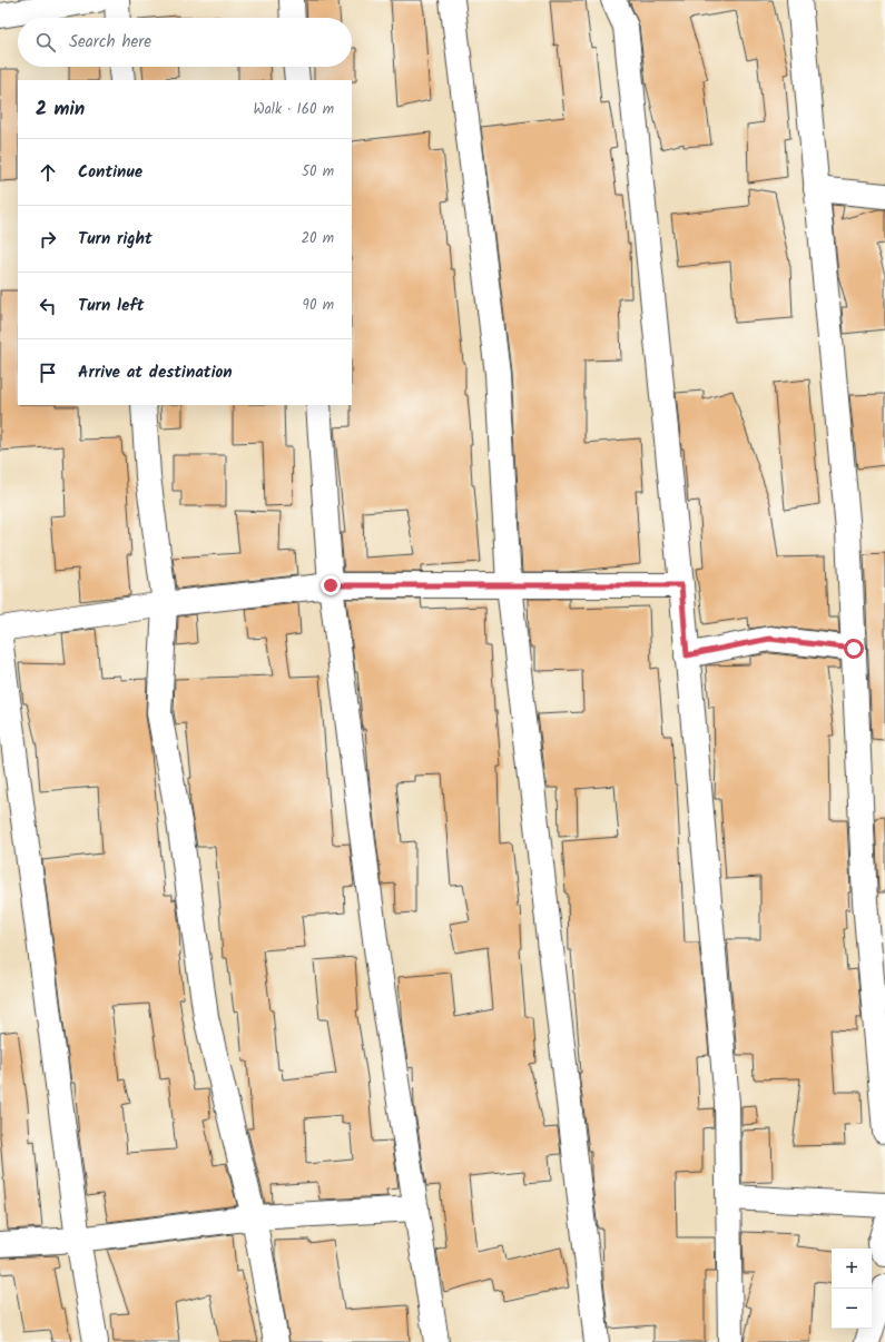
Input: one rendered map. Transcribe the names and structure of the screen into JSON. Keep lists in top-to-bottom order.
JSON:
{
  "page": {
    "search": "Search here",
    "heading": ["2 min", "Walk · 160 m"],
    "list": [
      ["Continue", "50 m"],
      ["Turn right", "20 m"],
      ["Turn left", "90 m"],
      "Arrive at destination"
    ],
    "map_buttons": ["+", "−"]
  }
}
